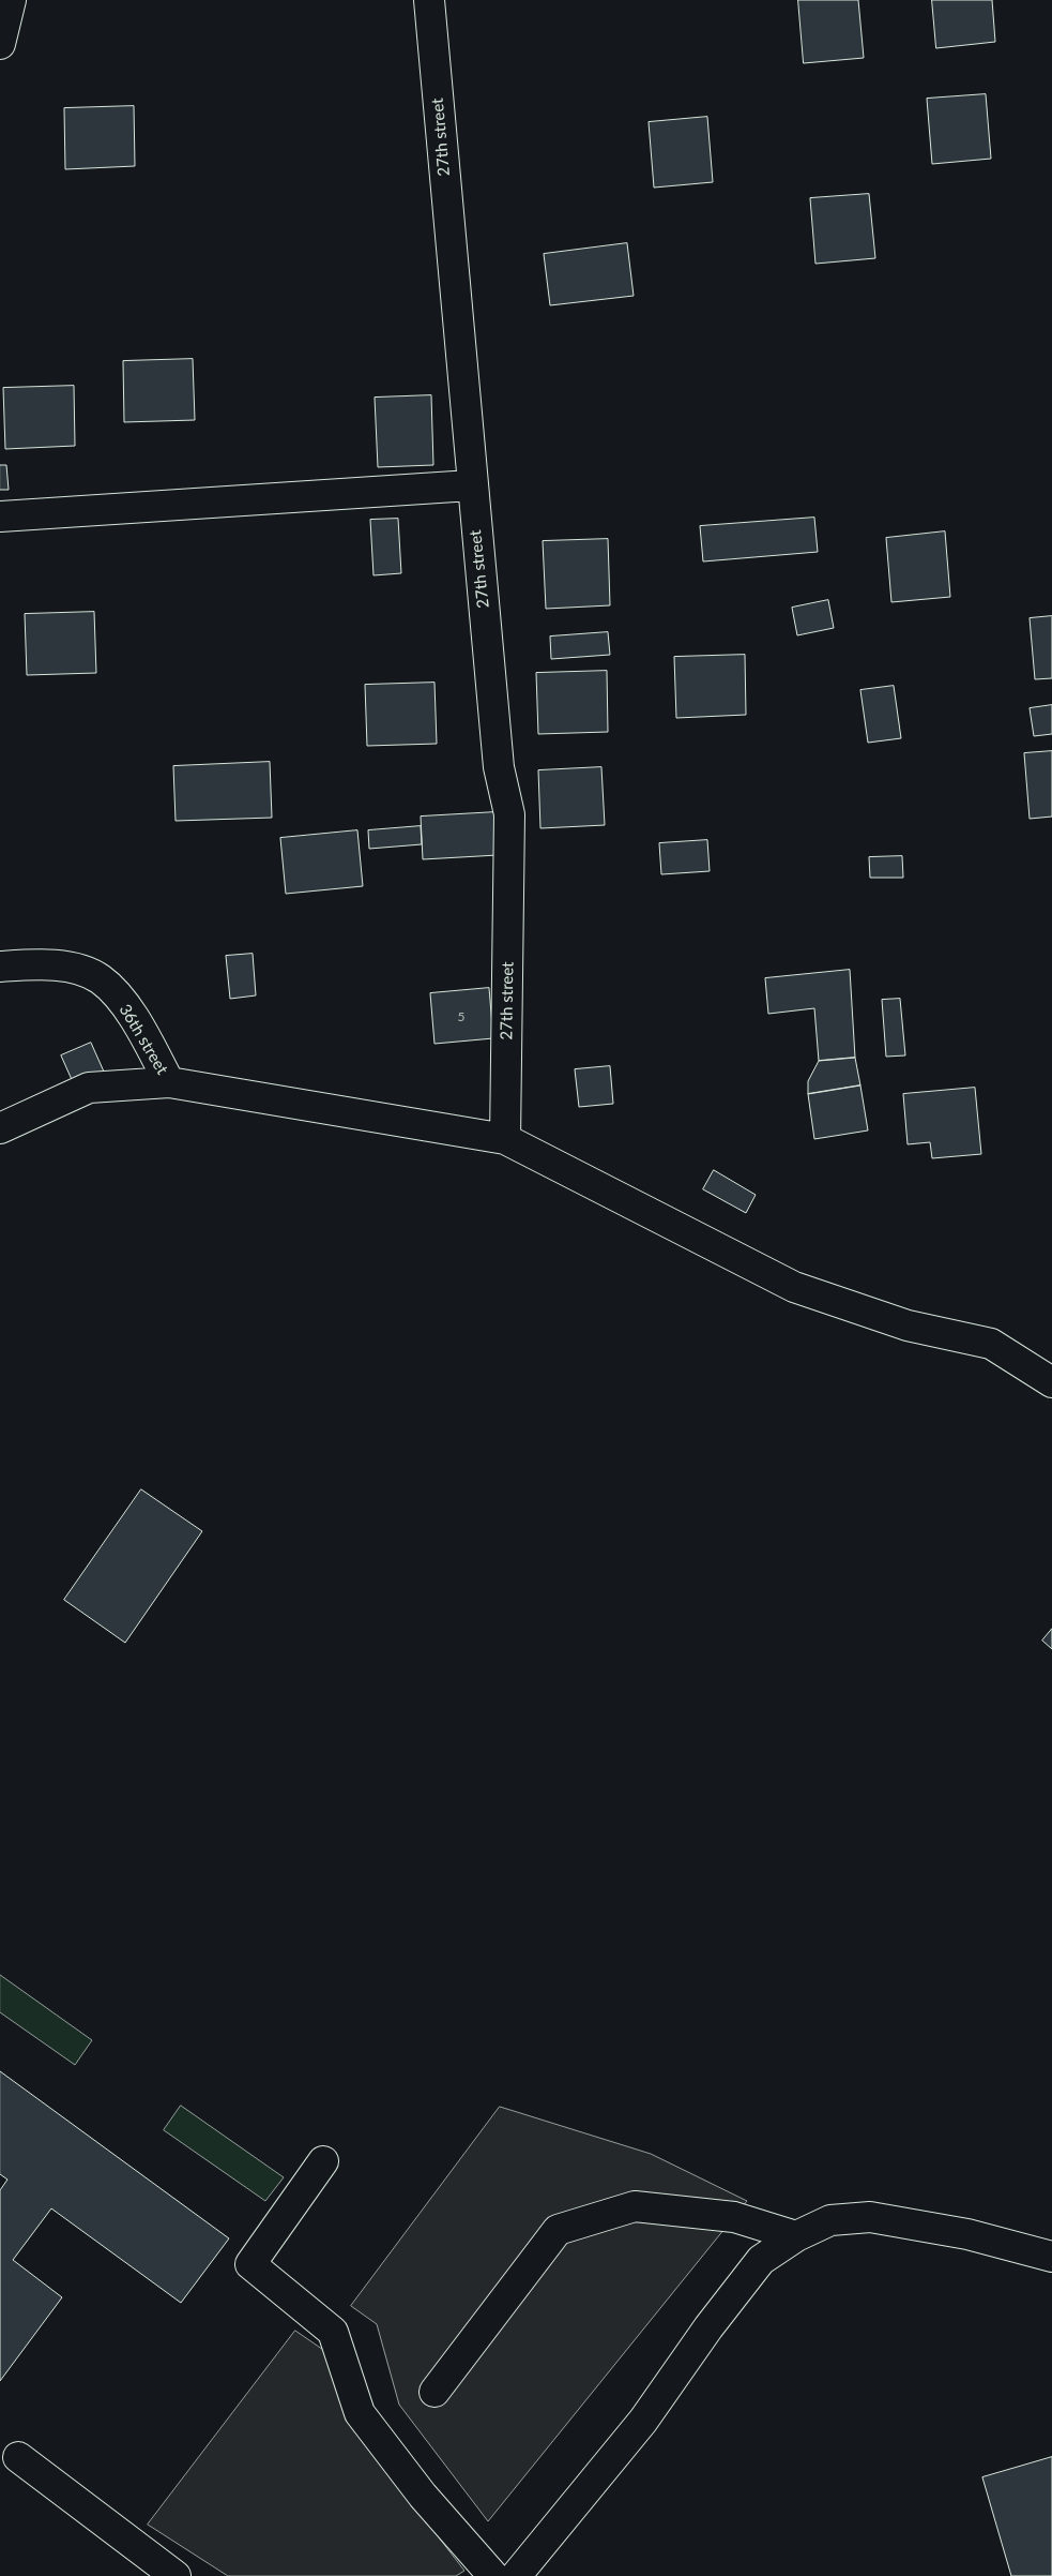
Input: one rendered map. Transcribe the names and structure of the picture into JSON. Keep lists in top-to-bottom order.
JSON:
{
  "streets": {
    "street": ["27th street", "36th street"]
  },
  "house_numbers": ["5"]
}
